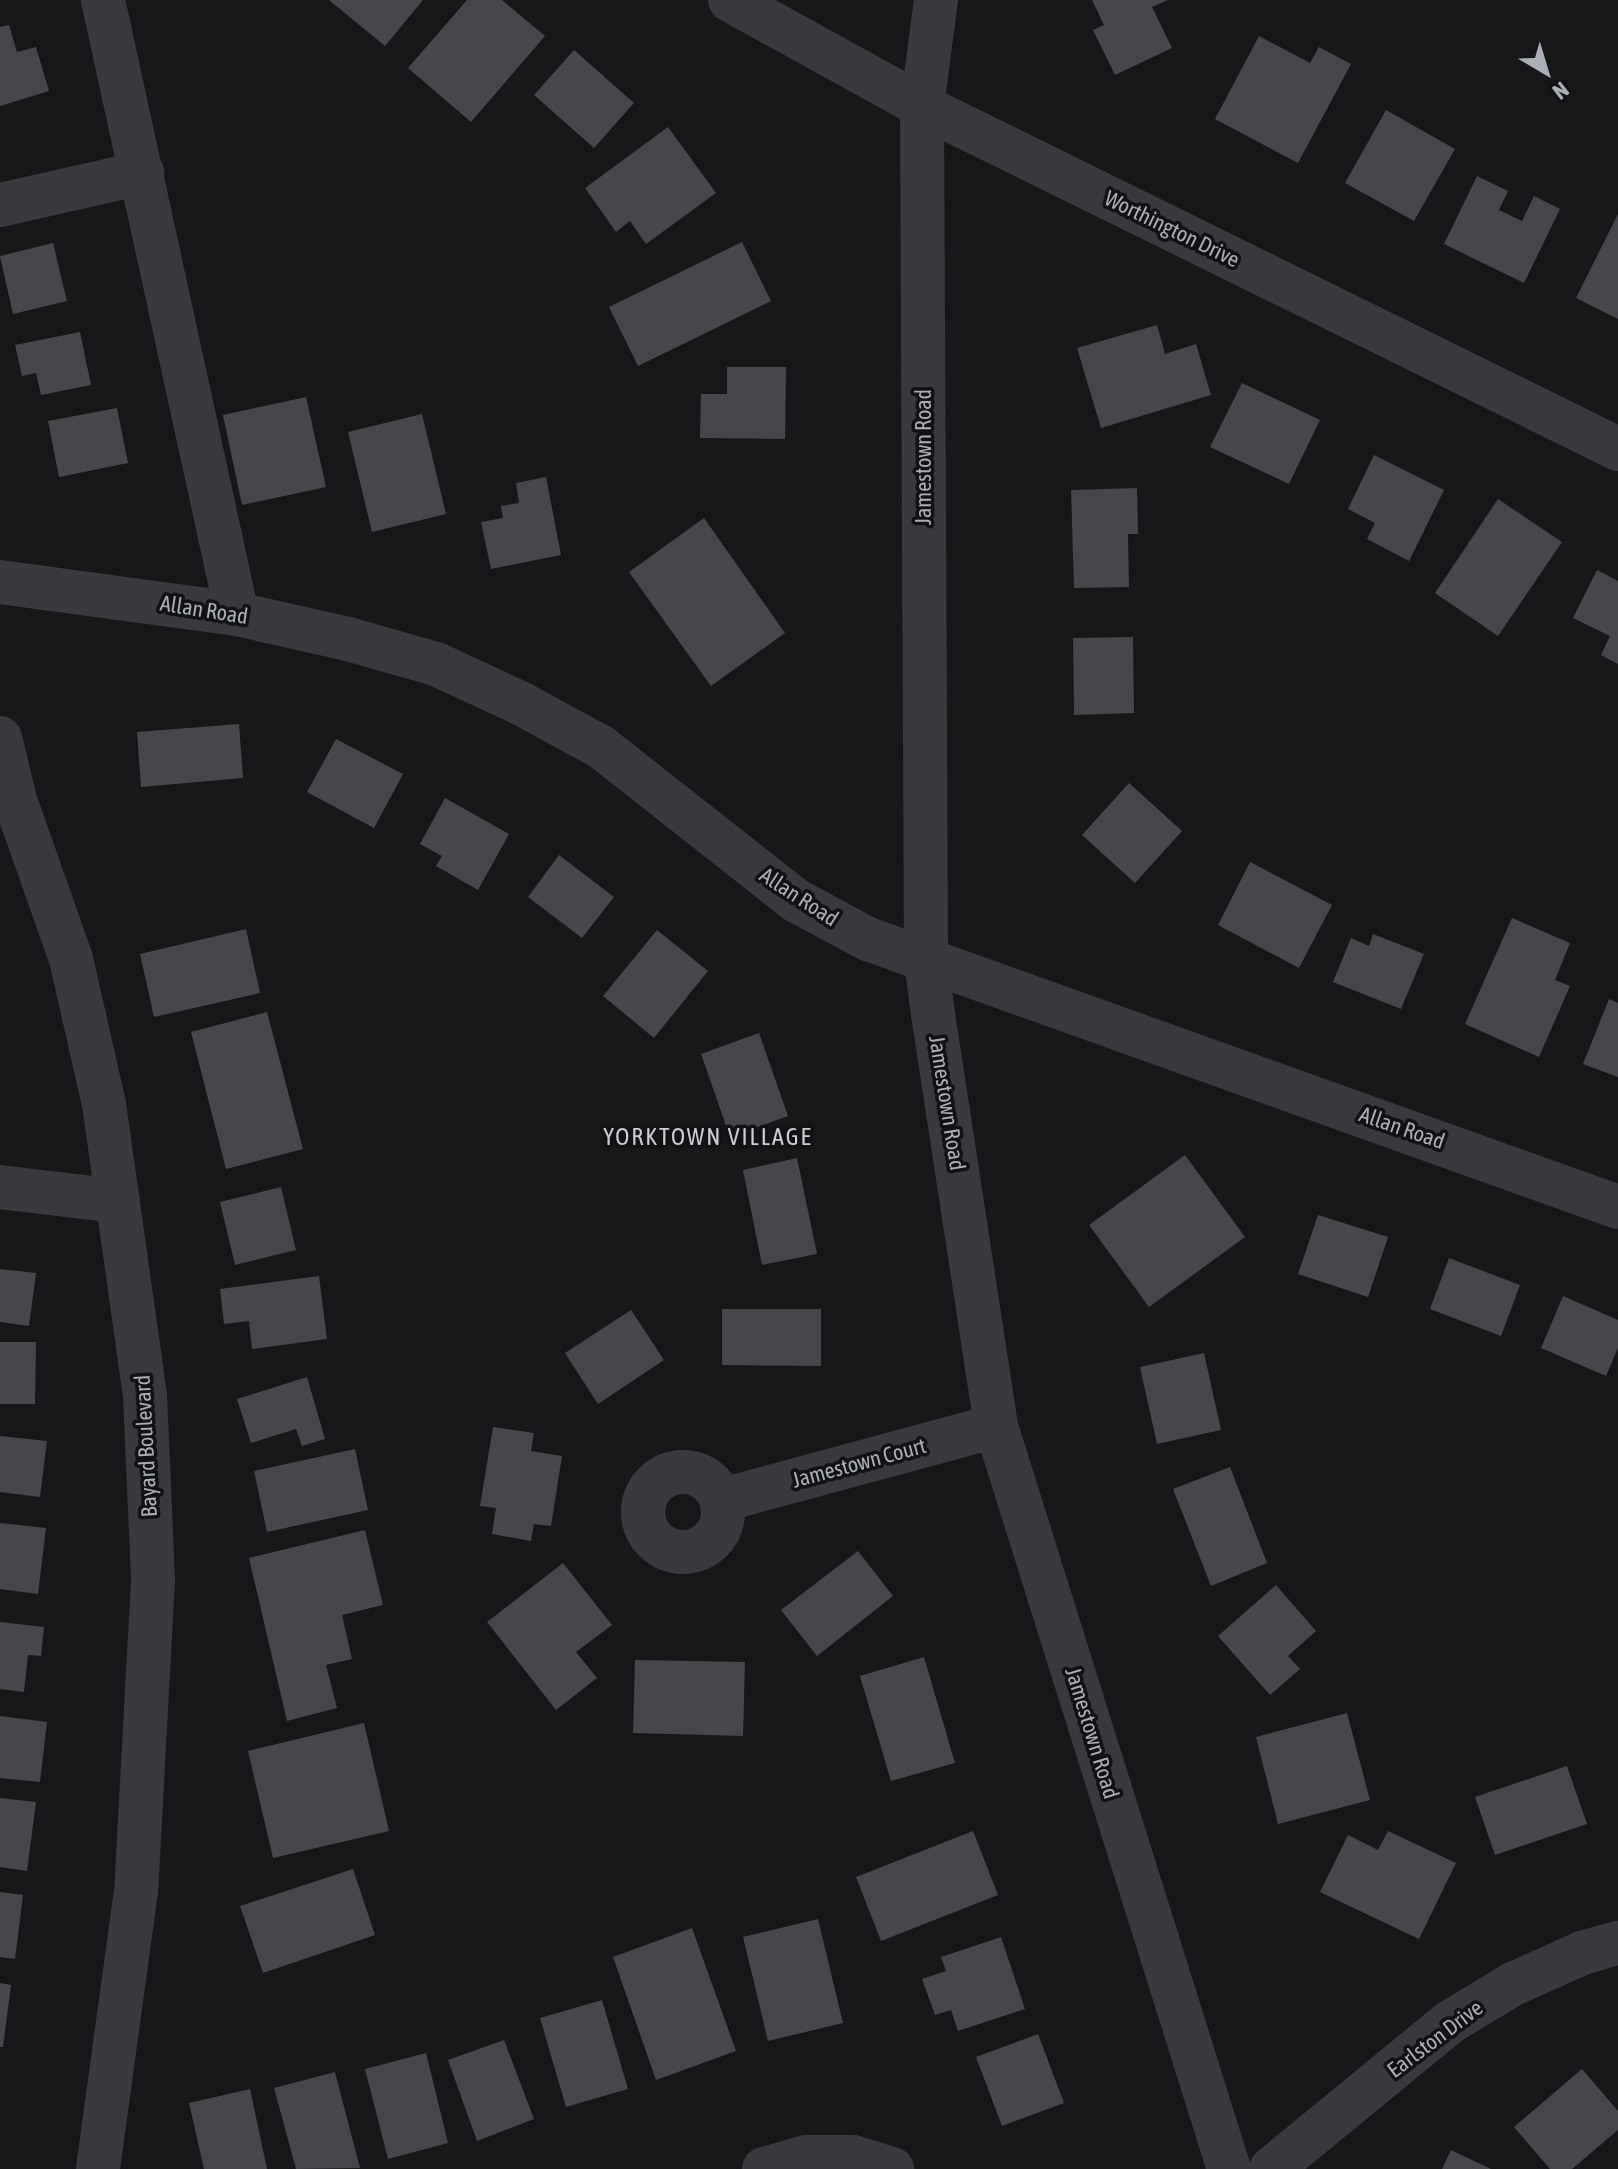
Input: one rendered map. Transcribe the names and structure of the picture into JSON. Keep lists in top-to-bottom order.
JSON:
{
  "streets": {
    "street": [
      "Worthington Drive",
      "Jamestown Road",
      "Allan Road",
      "Bayard Boulevard",
      "Jamestown Court",
      "Earlston Drive"
    ]
  },
  "crossings": [
    ["Worthington Drive", "Jamestown Road"],
    ["Jamestown Road", "Allan Road"],
    ["Jamestown Road", "Jamestown Court"]
  ],
  "districts": ["YORKTOWN VILLAGE"],
  "north": "bottom right"
}
